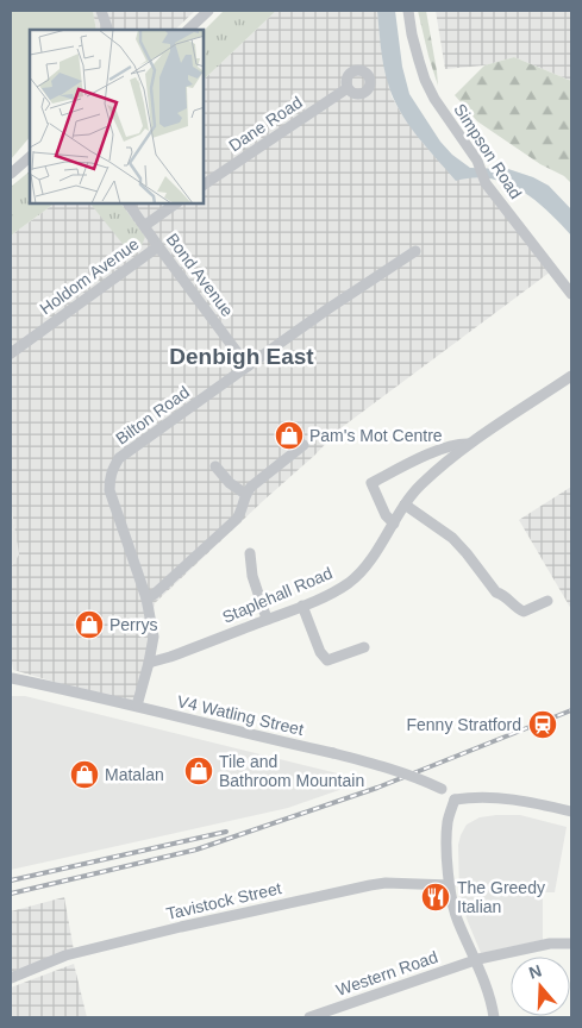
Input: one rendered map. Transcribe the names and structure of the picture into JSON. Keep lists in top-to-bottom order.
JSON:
{
  "streets": {
    "street": [
      "Dane Road",
      "Simpson Road",
      "Bond Avenue",
      "Holdom Avenue",
      "Bilton Road",
      "Staplehall Road",
      "V4 Watling Street",
      "Tavistock Street",
      "Western Road"
    ]
  },
  "crossings": [
    ["Bond Avenue", "Holdom Avenue"],
    ["Bond Avenue", "Bilton Road"],
    ["Bilton Road", "Staplehall Road"],
    ["Bilton Road", "V4 Watling Street"]
  ],
  "districts": ["Denbigh East"],
  "places": {
    "shop": [
      "Pam's Mot Centre",
      "Perrys",
      "Tile and Bathroom Mountain",
      "Matalan"
    ],
    "station": ["Fenny Stratford"],
    "restaurant": ["The Greedy Italian"]
  },
  "north": "top"
}
